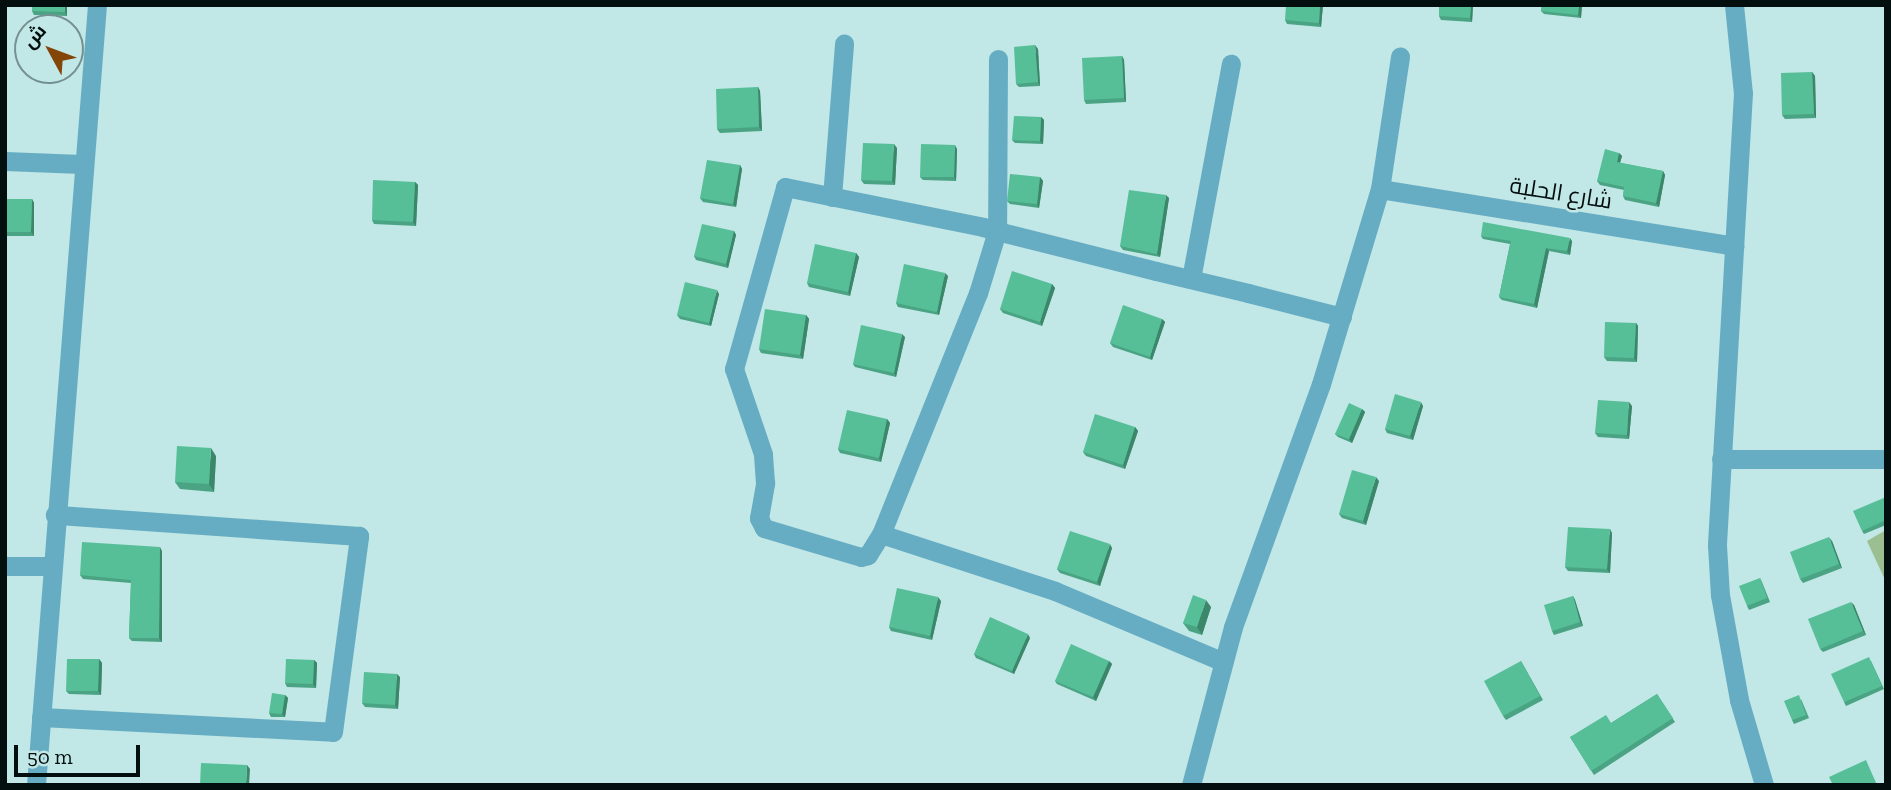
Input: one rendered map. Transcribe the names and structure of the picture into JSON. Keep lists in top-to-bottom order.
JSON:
{
  "streets": {
    "street": ["شارع الحلبة"]
  },
  "scale_bar": "50 m",
  "north": "top left"
}
